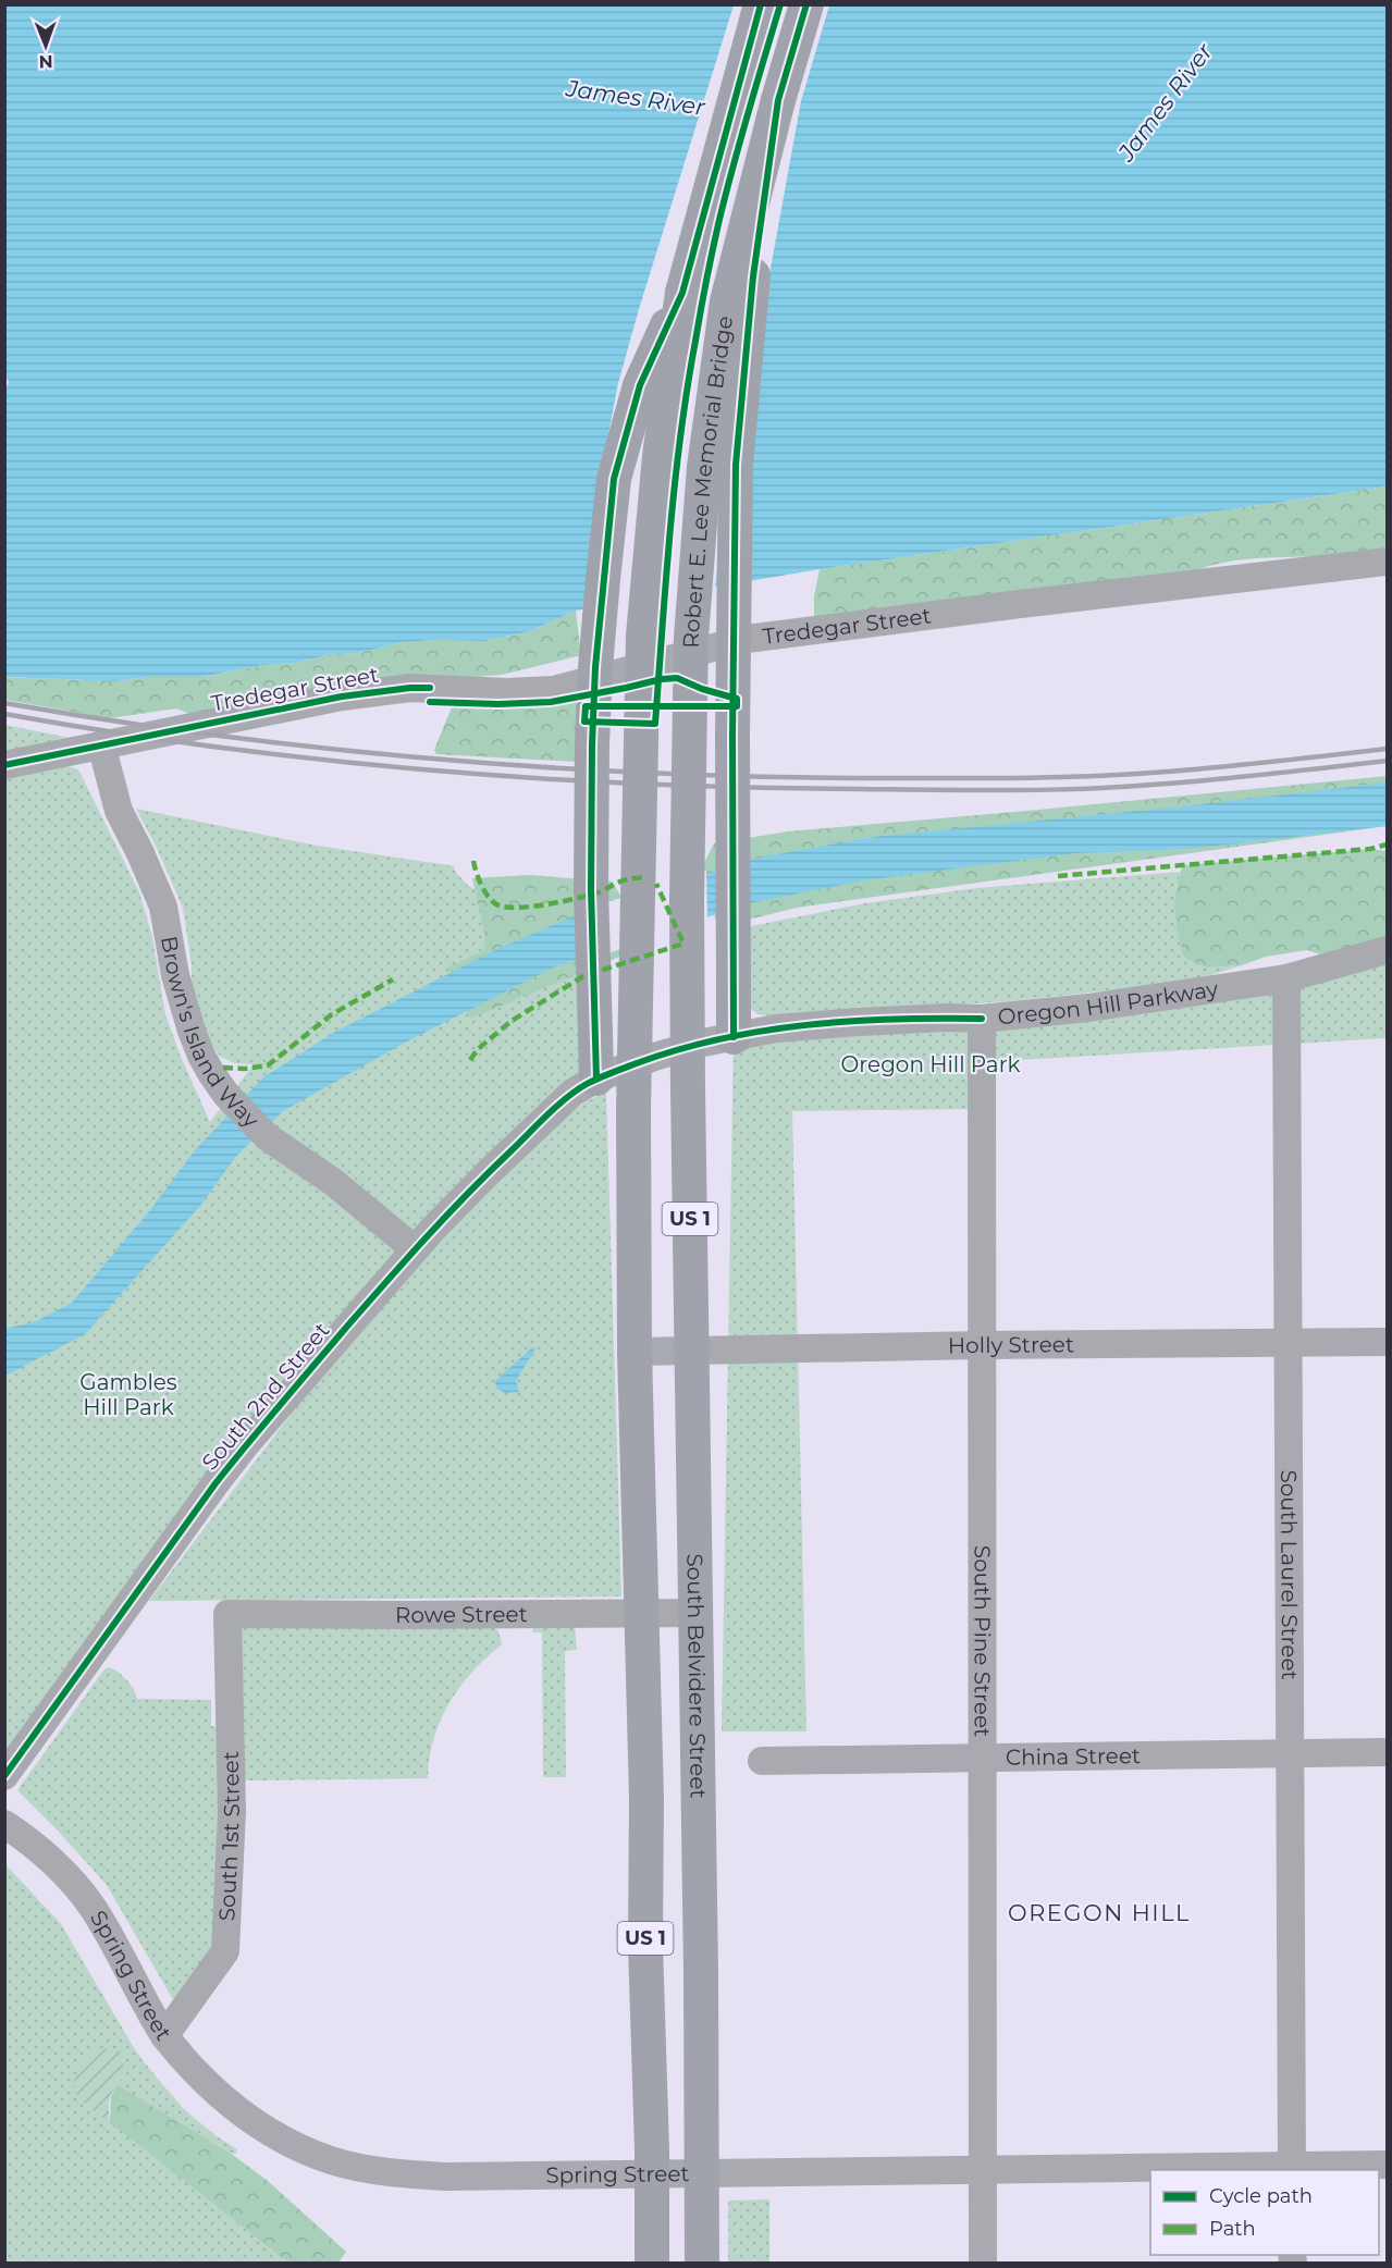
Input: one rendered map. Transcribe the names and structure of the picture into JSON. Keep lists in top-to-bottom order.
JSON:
{
  "streets": {
    "main road": ["Robert E. Lee Memorial Bridge", "US 1", "South Belvidere Street"],
    "street": [
      "Tredegar Street",
      "Oregon Hill Parkway",
      "Brown's Island Way",
      "Holly Street",
      "South 2nd Street",
      "South Laurel Street",
      "Rowe Street",
      "South Pine Street",
      "China Street",
      "South 1st Street",
      "Spring Street"
    ]
  },
  "crossings": [
    ["Robert E. Lee Memorial Bridge", "South Belvidere Street"],
    ["Tredegar Street", "Brown's Island Way"],
    ["Oregon Hill Parkway", "South 2nd Street"],
    ["Oregon Hill Parkway", "South Laurel Street"],
    ["Oregon Hill Parkway", "South Pine Street"],
    ["Brown's Island Way", "South 2nd Street"],
    ["US 1", "Holly Street"],
    ["US 1", "Rowe Street"],
    ["US 1", "Spring Street"],
    ["Holly Street", "South Laurel Street"],
    ["Holly Street", "South Pine Street"],
    ["Holly Street", "South Belvidere Street"],
    ["South Laurel Street", "China Street"],
    ["South Laurel Street", "Spring Street"],
    ["Rowe Street", "South Belvidere Street"],
    ["Rowe Street", "South 1st Street"],
    ["South Pine Street", "China Street"],
    ["South Pine Street", "Spring Street"],
    ["South Belvidere Street", "Spring Street"],
    ["South 1st Street", "Spring Street"]
  ],
  "districts": ["OREGON HILL"],
  "water": ["James River"],
  "parks": ["Oregon Hill Park", "Gambles Hill Park"],
  "legend": ["Cycle path", "Path"],
  "north": "bottom"
}
